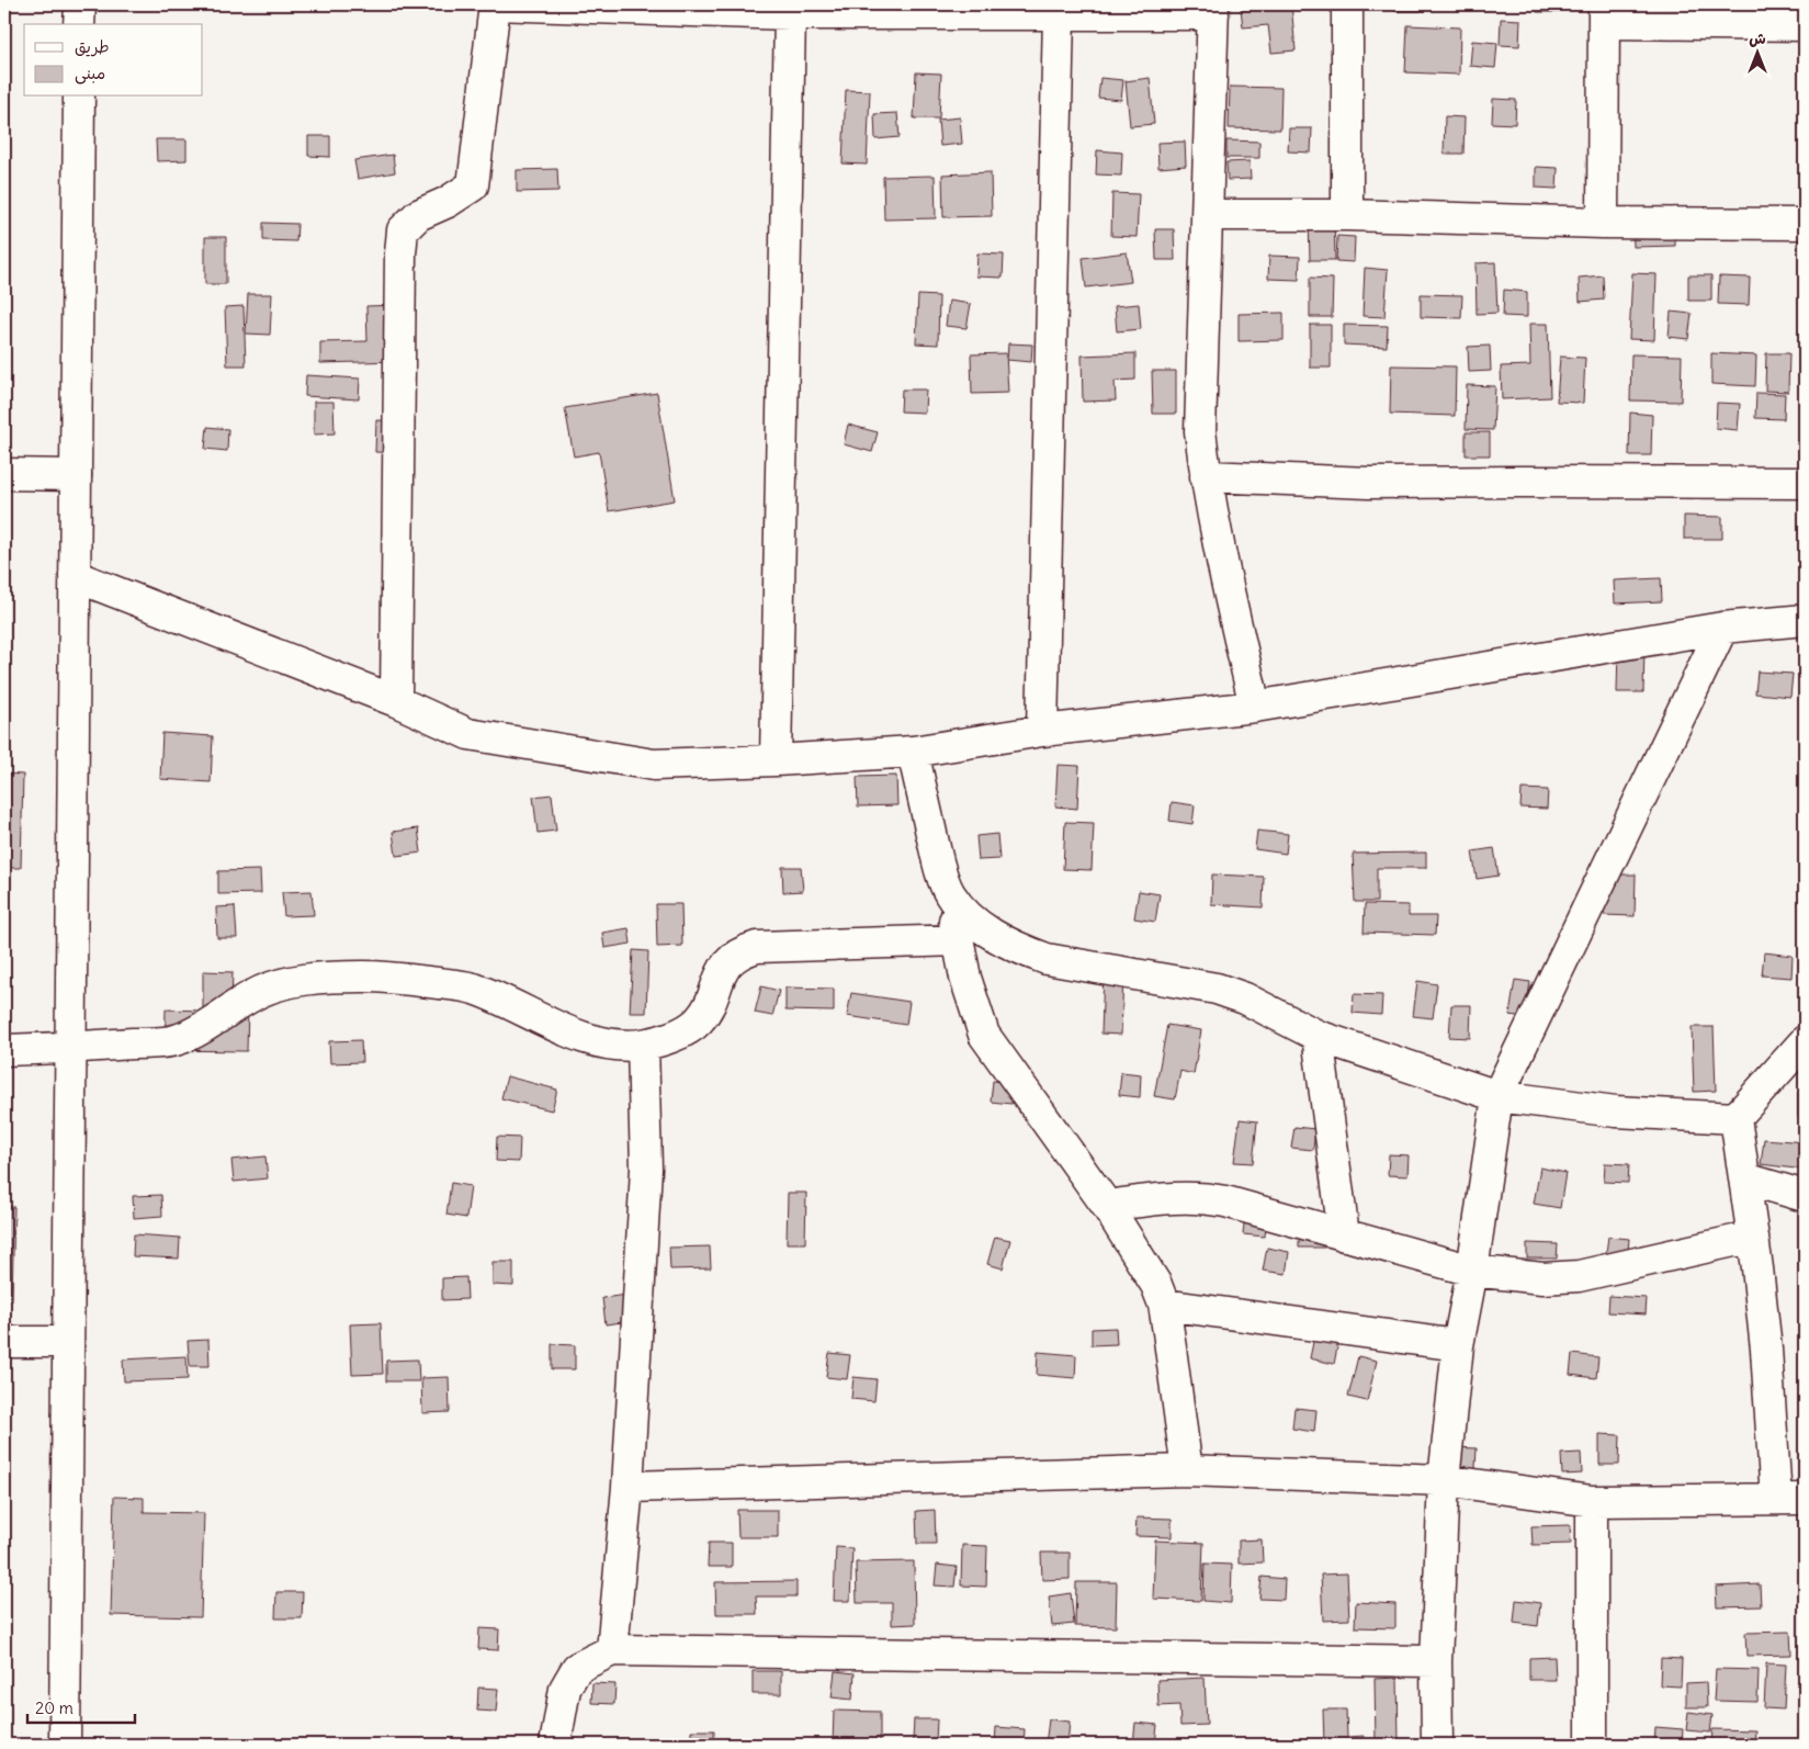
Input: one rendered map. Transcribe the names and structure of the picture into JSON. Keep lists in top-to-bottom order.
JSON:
{
  "legend": ["طريق", "مبنى"],
  "scale_bar": "20 m",
  "north": "top"
}
